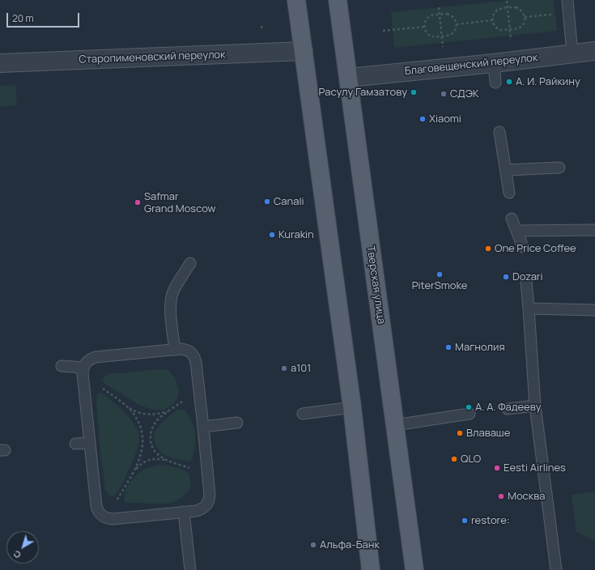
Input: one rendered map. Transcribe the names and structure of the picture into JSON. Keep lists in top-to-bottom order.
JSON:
{
  "streets": {
    "main road": ["Тверская улица"],
    "street": ["Старопименовский переулок", "Благовещенский переулок"]
  },
  "crossings": [
    ["Благовещенский переулок", "Тверская улица"]
  ],
  "places": [
    "А. И. Райкину",
    "Расулу Гамзатову",
    "СДЭК",
    "Xiaomi",
    "Canali",
    "Safmar Grand Moscow",
    "Kurakin",
    "One Price Coffee",
    "PiterSmoke",
    "Dozari",
    "Магнолия",
    "а101",
    "А. А. Фадееву",
    "Влаваше",
    "QLO",
    "Eesti Аirlines",
    "Москва",
    "restore:",
    "Альфа-Банк"
  ],
  "scale_bar": "20 m",
  "north": "bottom left"
}
